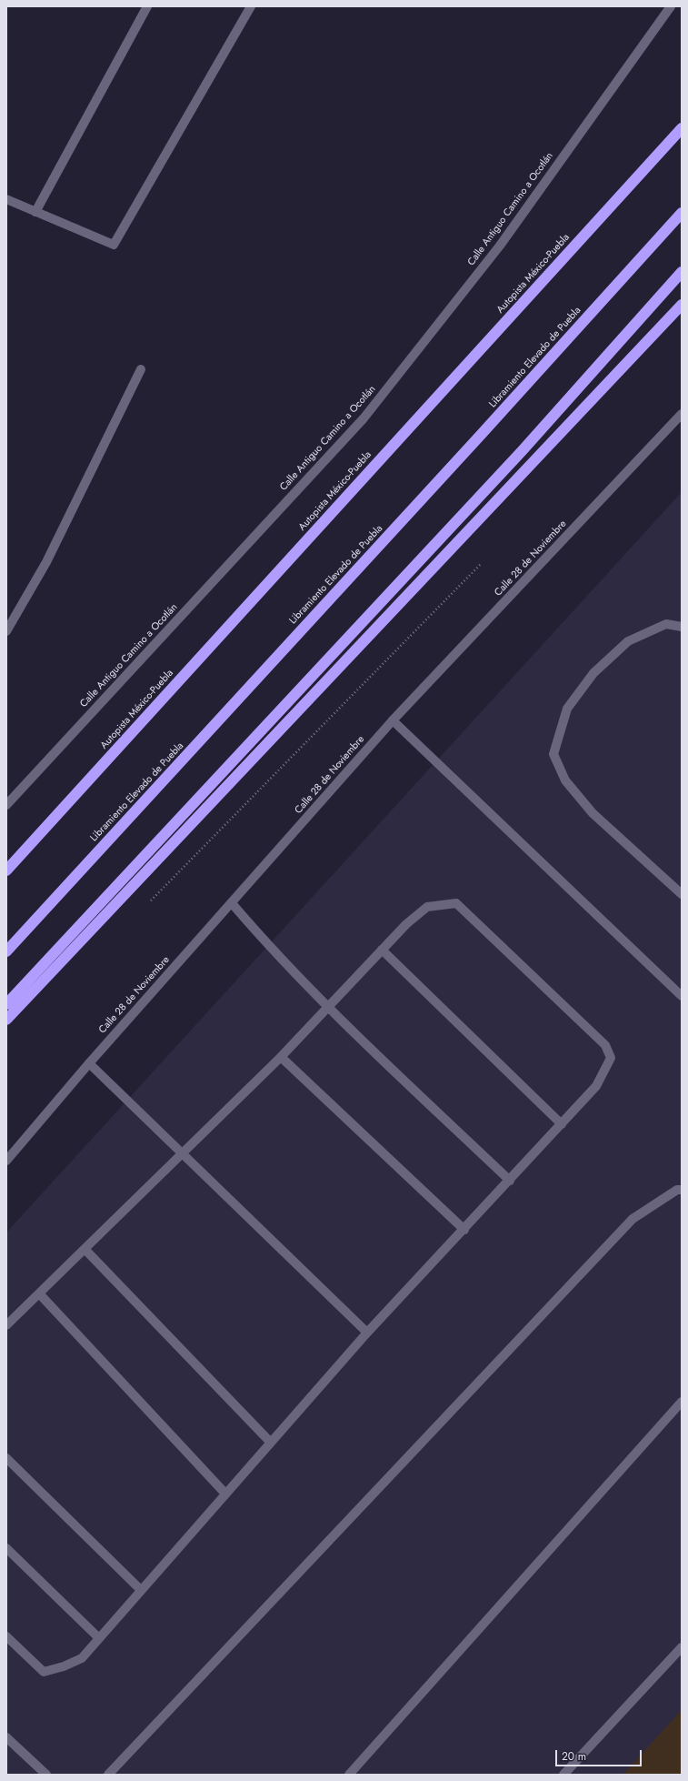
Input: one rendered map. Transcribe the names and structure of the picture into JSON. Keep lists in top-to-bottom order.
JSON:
{
  "streets": {
    "highway": ["Autopista México-Puebla", "Libramiento Elevado de Puebla"],
    "street": ["Calle Antiguo Camino a Ocotlán", "Calle 28 de Noviembre"]
  },
  "scale_bar": "20 m"
}
